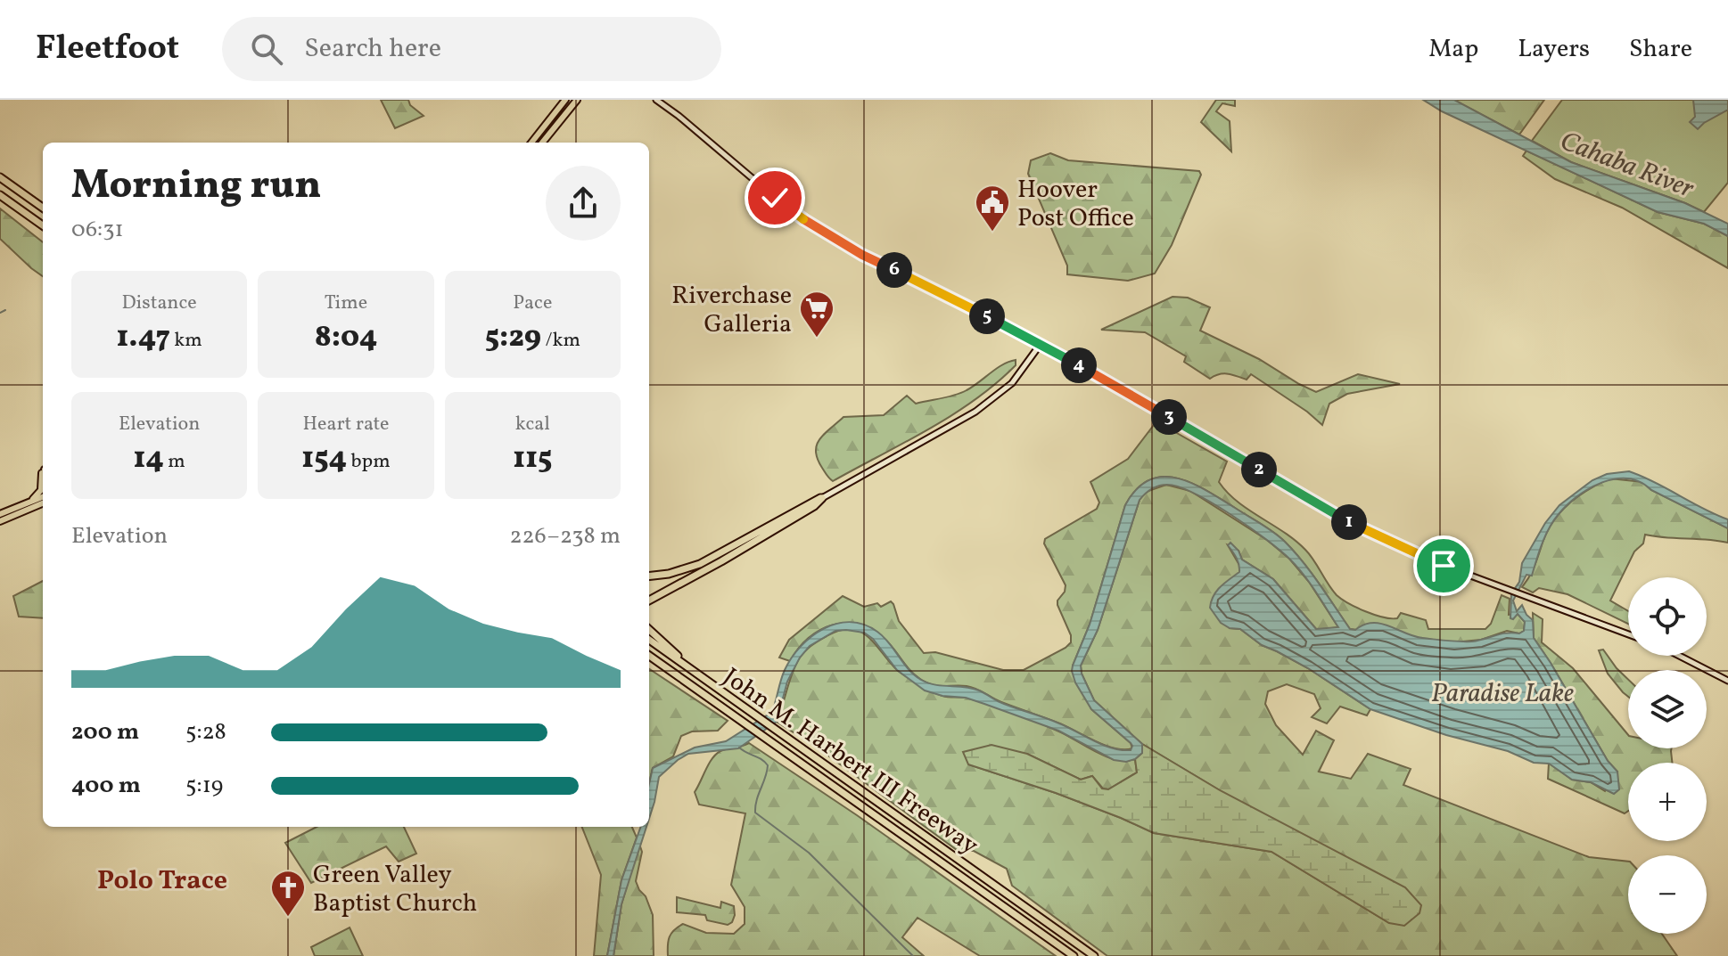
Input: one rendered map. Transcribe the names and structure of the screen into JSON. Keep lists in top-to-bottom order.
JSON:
{
  "streets": {
    "highway": ["John M. Harbert III Freeway"]
  },
  "districts": ["Polo Trace"],
  "water": ["Cahaba River", "Paradise Lake"],
  "places": {
    "public building": ["Hoover Post Office"],
    "supermarket": ["Riverchase Galleria"],
    "church": ["Green Valley Baptist Church"]
  },
  "page": {
    "header": "Fleetfoot",
    "search": "Search here",
    "nav": ["Map", "Layers", "Share"],
    "heading": ["Morning run", "06:31"],
    "pins": [
      "6",
      "5",
      "4",
      "3",
      "2",
      "1"
    ],
    "stats": [
      ["Distance", "1.47 km"],
      ["Time", "8:04"],
      ["Pace", "5:29 /km"],
      ["Elevation", "14 m"],
      ["Heart rate", "154 bpm"],
      ["kcal", "115"]
    ],
    "chart": ["Elevation", "226–238 m"],
    "map_buttons": ["+", "−"],
    "list": [
      {
        "name": "200 m",
        "note": "5:28"
      },
      {
        "name": "400 m",
        "note": "5:19"
      }
    ]
  }
}
